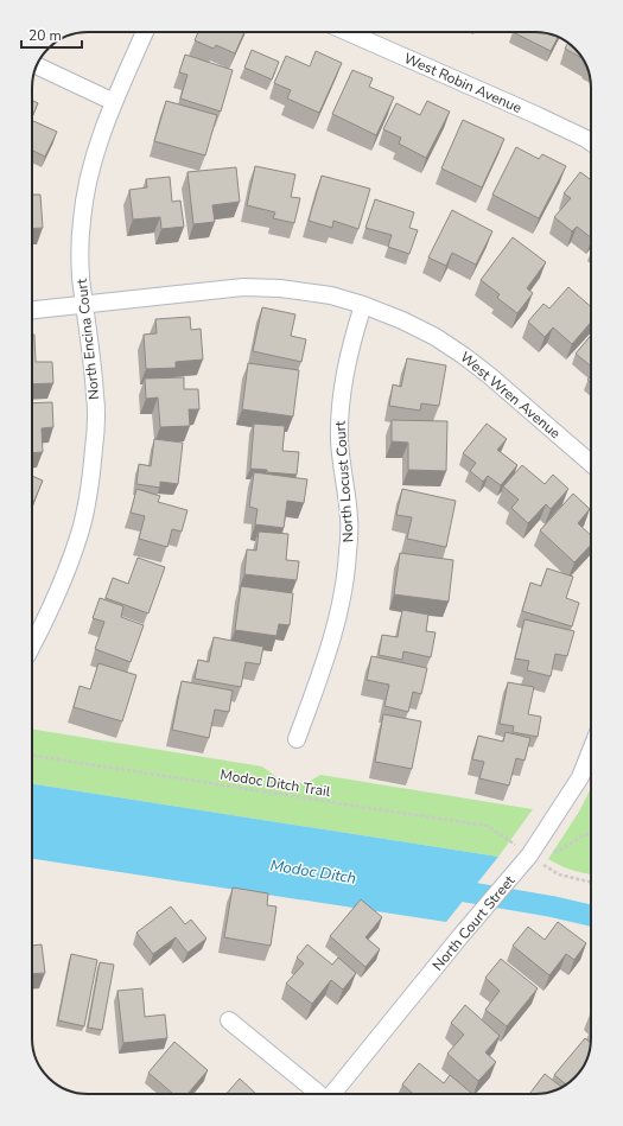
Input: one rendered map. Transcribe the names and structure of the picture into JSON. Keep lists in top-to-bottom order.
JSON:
{
  "streets": {
    "street": [
      "West Robin Avenue",
      "North Encina Court",
      "West Wren Avenue",
      "North Locust Court",
      "North Court Street"
    ],
    "path": ["Modoc Ditch Trail"]
  },
  "crossings": [
    ["North Encina Court", "West Wren Avenue"],
    ["West Wren Avenue", "North Locust Court"]
  ],
  "water": ["Modoc Ditch"],
  "scale_bar": "20 m"
}
